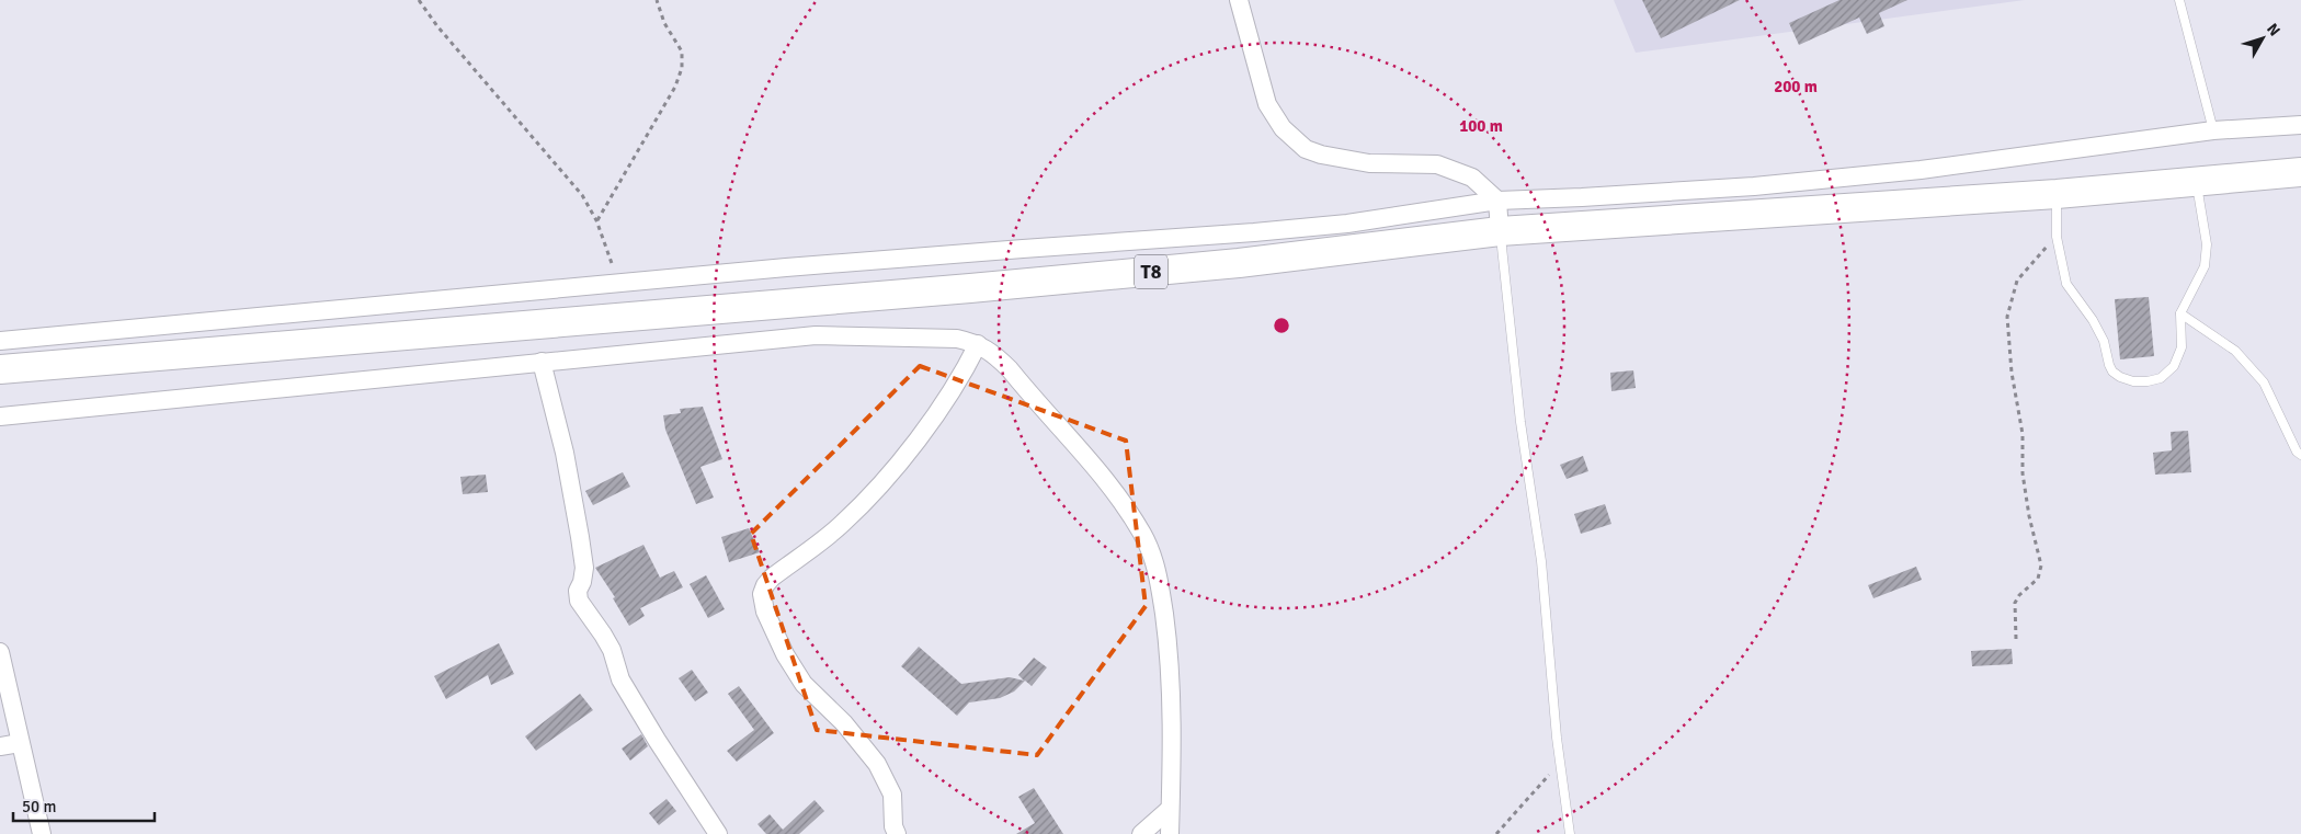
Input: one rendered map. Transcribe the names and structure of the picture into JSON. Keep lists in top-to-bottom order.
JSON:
{
  "streets": {
    "highway": ["T8"]
  },
  "scale_bar": "50 m",
  "north": "top right",
  "rings": ["200 m", "100 m"]
}
